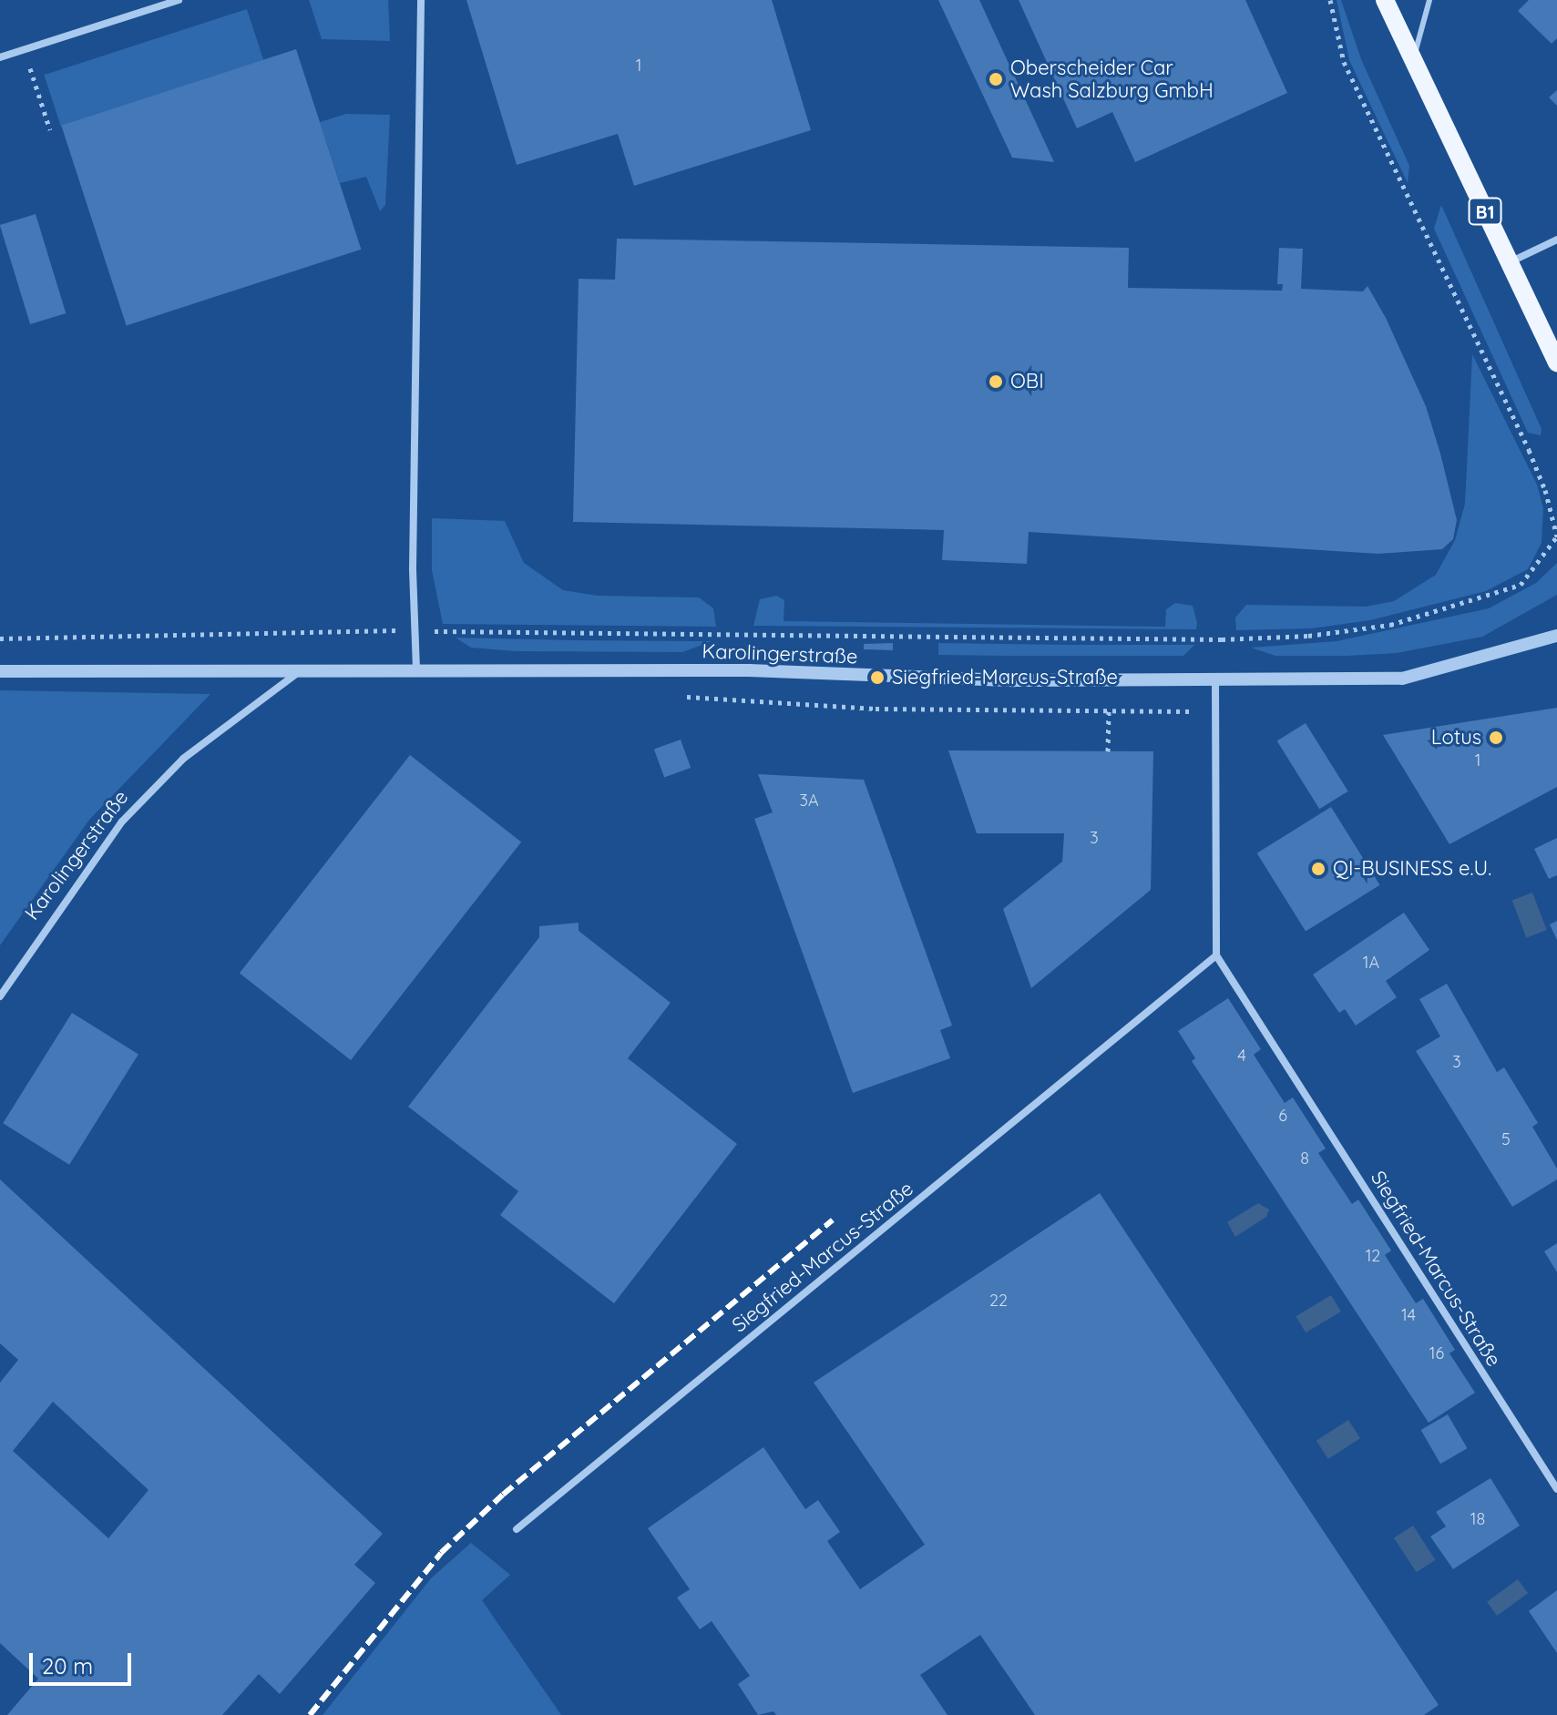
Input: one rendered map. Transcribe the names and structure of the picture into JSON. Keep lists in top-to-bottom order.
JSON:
{
  "streets": {
    "main road": ["B1"],
    "street": ["Karolingerstraße", "Siegfried-Marcus-Straße"]
  },
  "places": [
    "Oberscheider Car Wash Salzburg GmbH",
    "OBI",
    "Siegfried-Marcus-Straße",
    "Lotus",
    "QI-BUSINESS e.U."
  ],
  "house_numbers": [
    "1",
    "1",
    "3A",
    "3",
    "1A",
    "4",
    "3",
    "6",
    "5",
    "8",
    "12",
    "22",
    "14",
    "16",
    "18"
  ],
  "scale_bar": "20 m"
}
